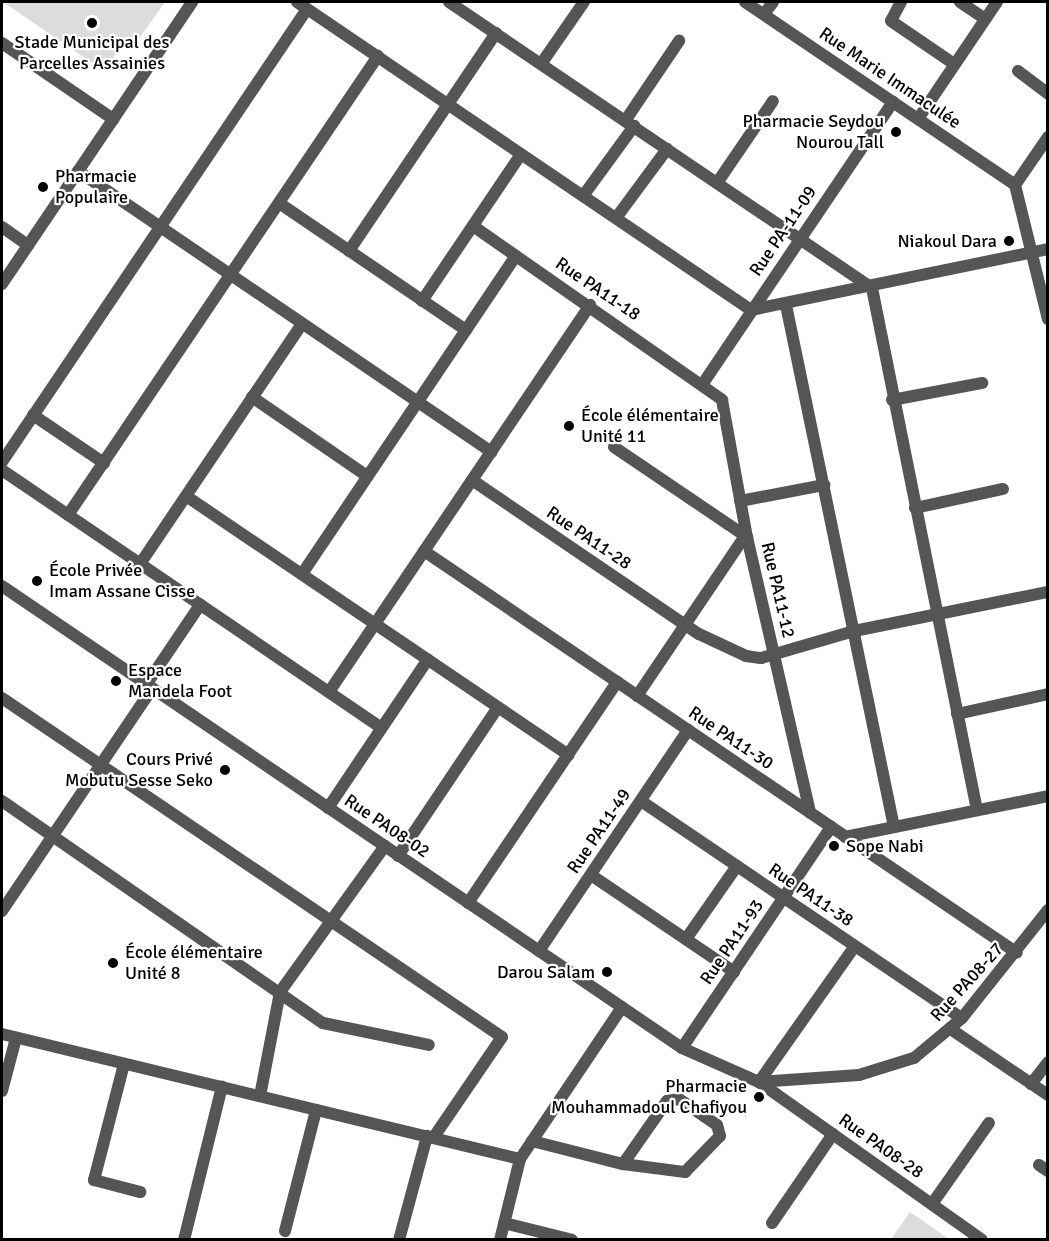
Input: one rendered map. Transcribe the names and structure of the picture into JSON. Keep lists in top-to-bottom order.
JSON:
{
  "streets": {
    "street": [
      "Rue Marie Immaculée",
      "Rue PA-11-09",
      "Rue PA11-18",
      "Rue PA11-28",
      "Rue PA11-12",
      "Rue PA11-30",
      "Rue PA08-02",
      "Rue PA11-49",
      "Rue PA11-38",
      "Rue PA11-93",
      "Rue PA08-27",
      "Rue PA08-28"
    ]
  },
  "crossings": [
    ["Rue Marie Immaculée", "Rue PA-11-09"],
    ["Rue PA-11-09", "Rue PA11-18"],
    ["Rue PA-11-09", "Rue PA11-12"],
    ["Rue PA11-18", "Rue PA11-12"],
    ["Rue PA11-28", "Rue PA11-12"],
    ["Rue PA11-12", "Rue PA11-30"],
    ["Rue PA11-30", "Rue PA11-49"],
    ["Rue PA11-30", "Rue PA11-93"],
    ["Rue PA11-30", "Rue PA08-27"],
    ["Rue PA08-02", "Rue PA11-49"],
    ["Rue PA08-02", "Rue PA11-93"],
    ["Rue PA08-02", "Rue PA08-27"],
    ["Rue PA08-02", "Rue PA08-28"],
    ["Rue PA11-49", "Rue PA11-38"],
    ["Rue PA11-38", "Rue PA11-93"],
    ["Rue PA11-38", "Rue PA08-27"],
    ["Rue PA08-27", "Rue PA08-28"]
  ],
  "places": [
    "Stade Municipal des Parcelles Assainies",
    "Pharmacie Seydou Nourou Tall",
    "Pharmacie Populaire",
    "Niakoul Dara",
    "École élémentaire Unité 11",
    "École Privée Imam Assane Cisse",
    "Espace Mandela Foot",
    "Cours Privé Mobutu Sesse Seko",
    "Sope Nabi",
    "École élémentaire Unité 8",
    "Darou Salam",
    "Pharmacie Mouhammadoul Chafiyou"
  ]
}
